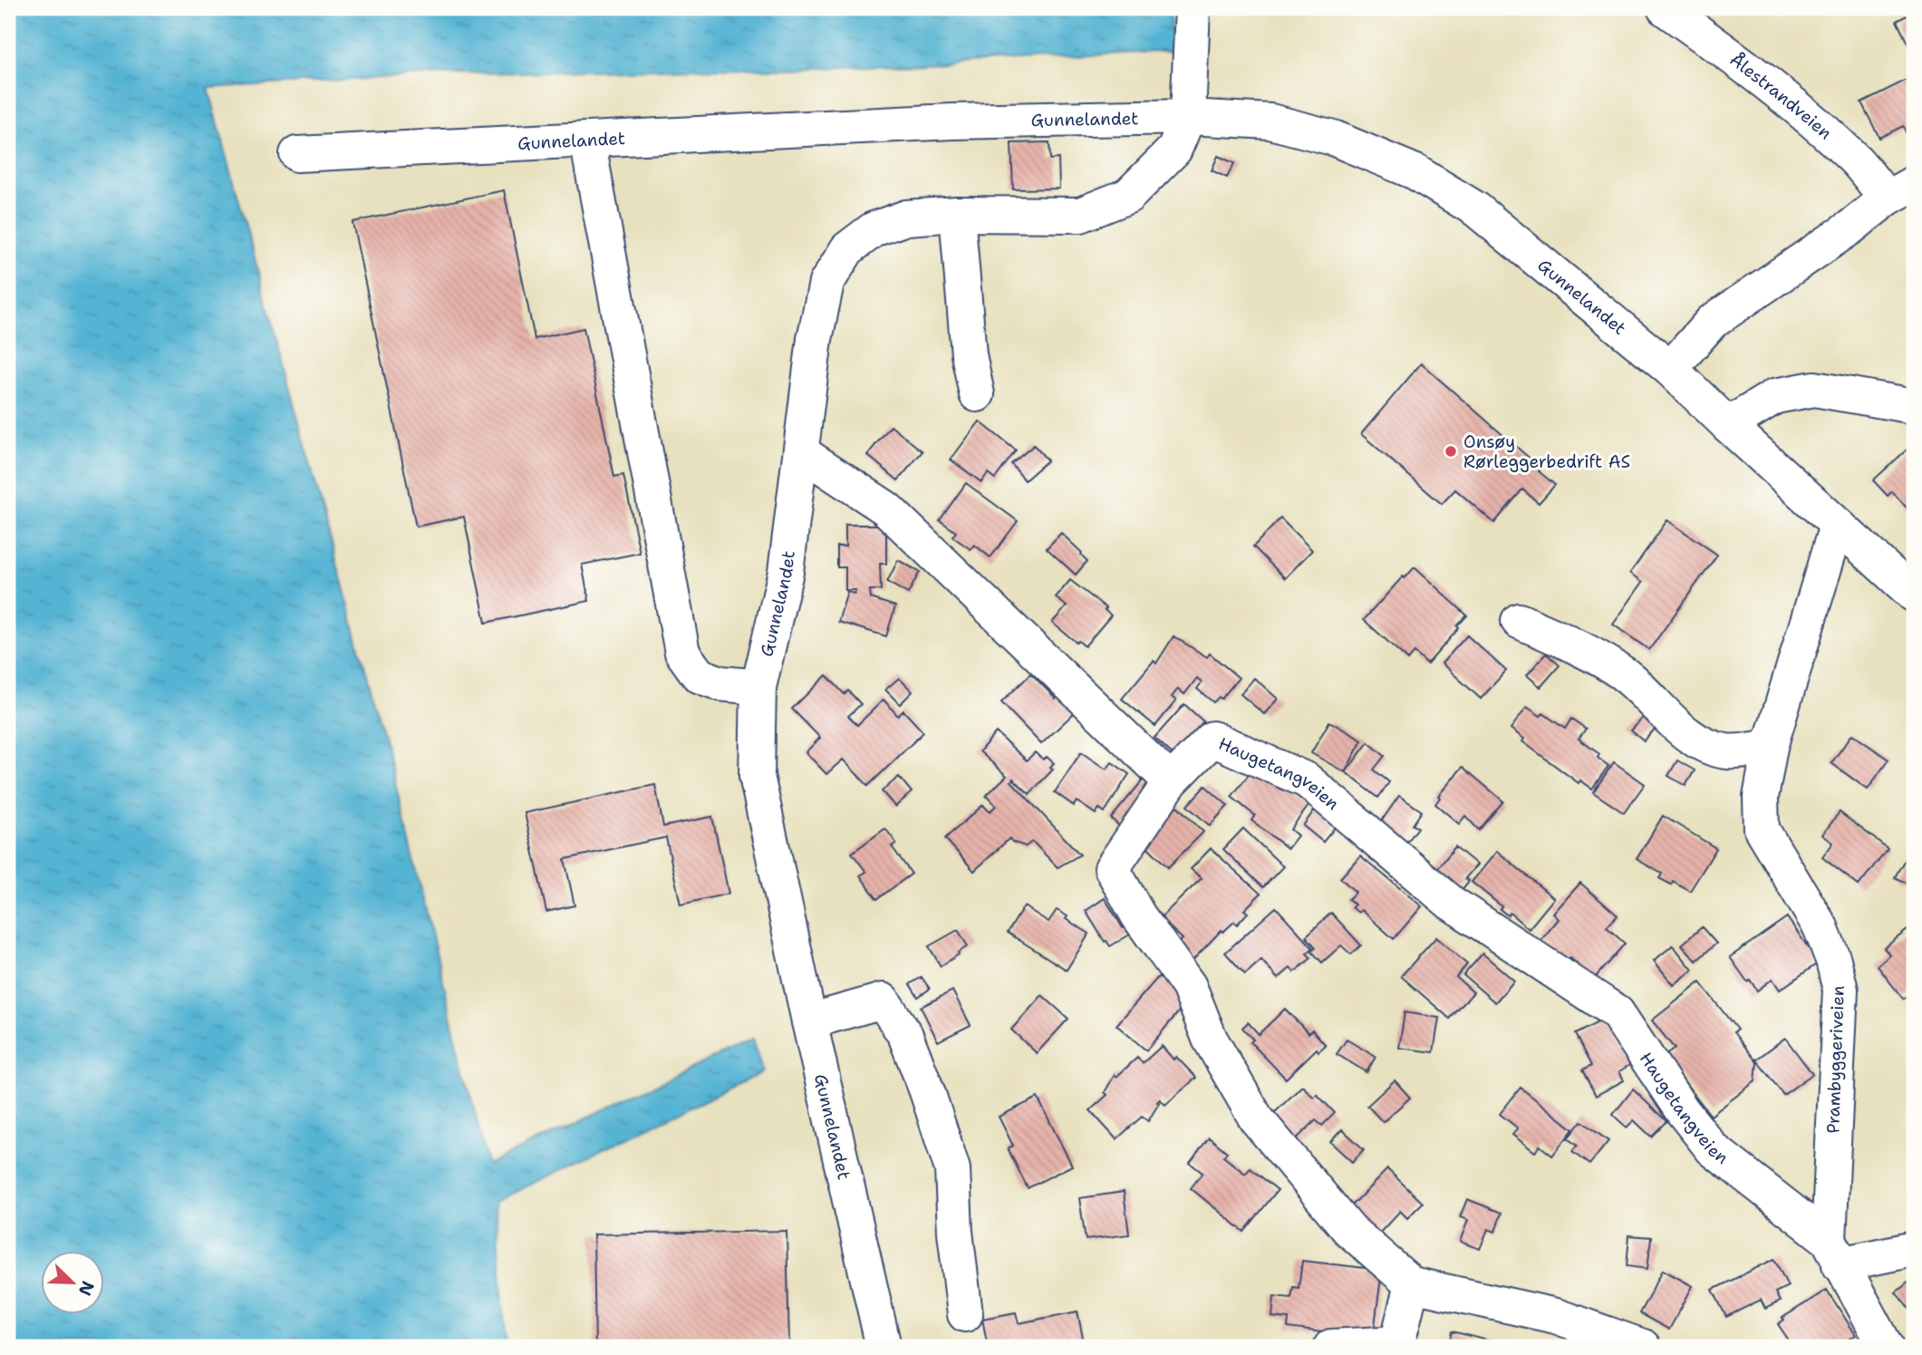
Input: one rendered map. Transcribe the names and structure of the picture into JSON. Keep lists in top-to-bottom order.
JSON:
{
  "streets": {
    "street": [
      "Ålestrandveien",
      "Gunnelandet",
      "Haugetangveien",
      "Prambyggeriveien"
    ]
  },
  "crossings": [
    ["Ålestrandveien", "Gunnelandet"],
    ["Gunnelandet", "Prambyggeriveien"],
    ["Haugetangveien", "Prambyggeriveien"]
  ],
  "places": ["Onsøy Rørleggerbedrift AS"],
  "north": "bottom right"
}
